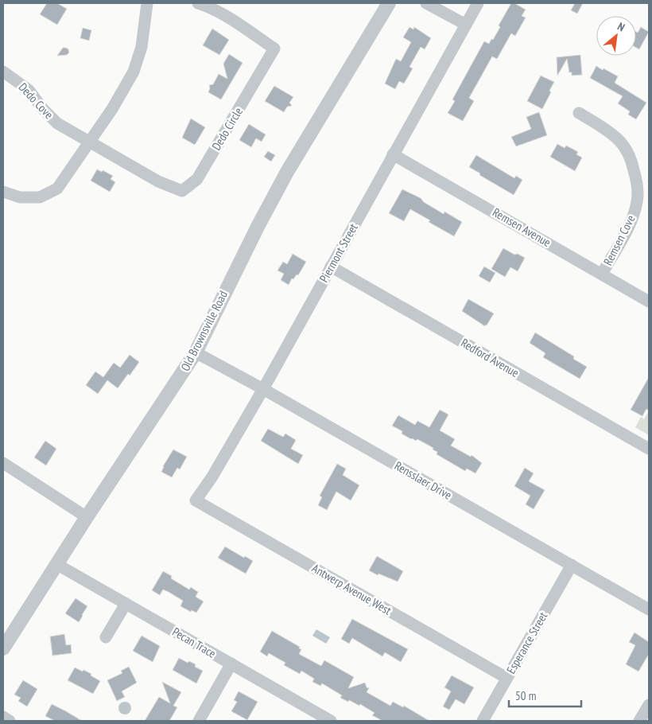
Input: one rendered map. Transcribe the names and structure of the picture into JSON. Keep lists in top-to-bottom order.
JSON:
{
  "streets": {
    "street": [
      "Dedo Cove",
      "Dedo Circle",
      "Remsen Avenue",
      "Remsen Cove",
      "Piermont Street",
      "Old Brownsville Road",
      "Redford Avenue",
      "Rensslaer Drive",
      "Antwerp Avenue West",
      "Pecan Trace",
      "Esperance Street"
    ]
  },
  "crossings": [
    ["Dedo Cove", "Dedo Circle"],
    ["Remsen Avenue", "Remsen Cove"],
    ["Remsen Avenue", "Piermont Street"],
    ["Piermont Street", "Redford Avenue"],
    ["Piermont Street", "Rensslaer Drive"],
    ["Piermont Street", "Antwerp Avenue West"],
    ["Old Brownsville Road", "Rensslaer Drive"],
    ["Old Brownsville Road", "Pecan Trace"],
    ["Rensslaer Drive", "Esperance Street"],
    ["Antwerp Avenue West", "Esperance Street"]
  ],
  "scale_bar": "50 m",
  "north": "top right"
}
